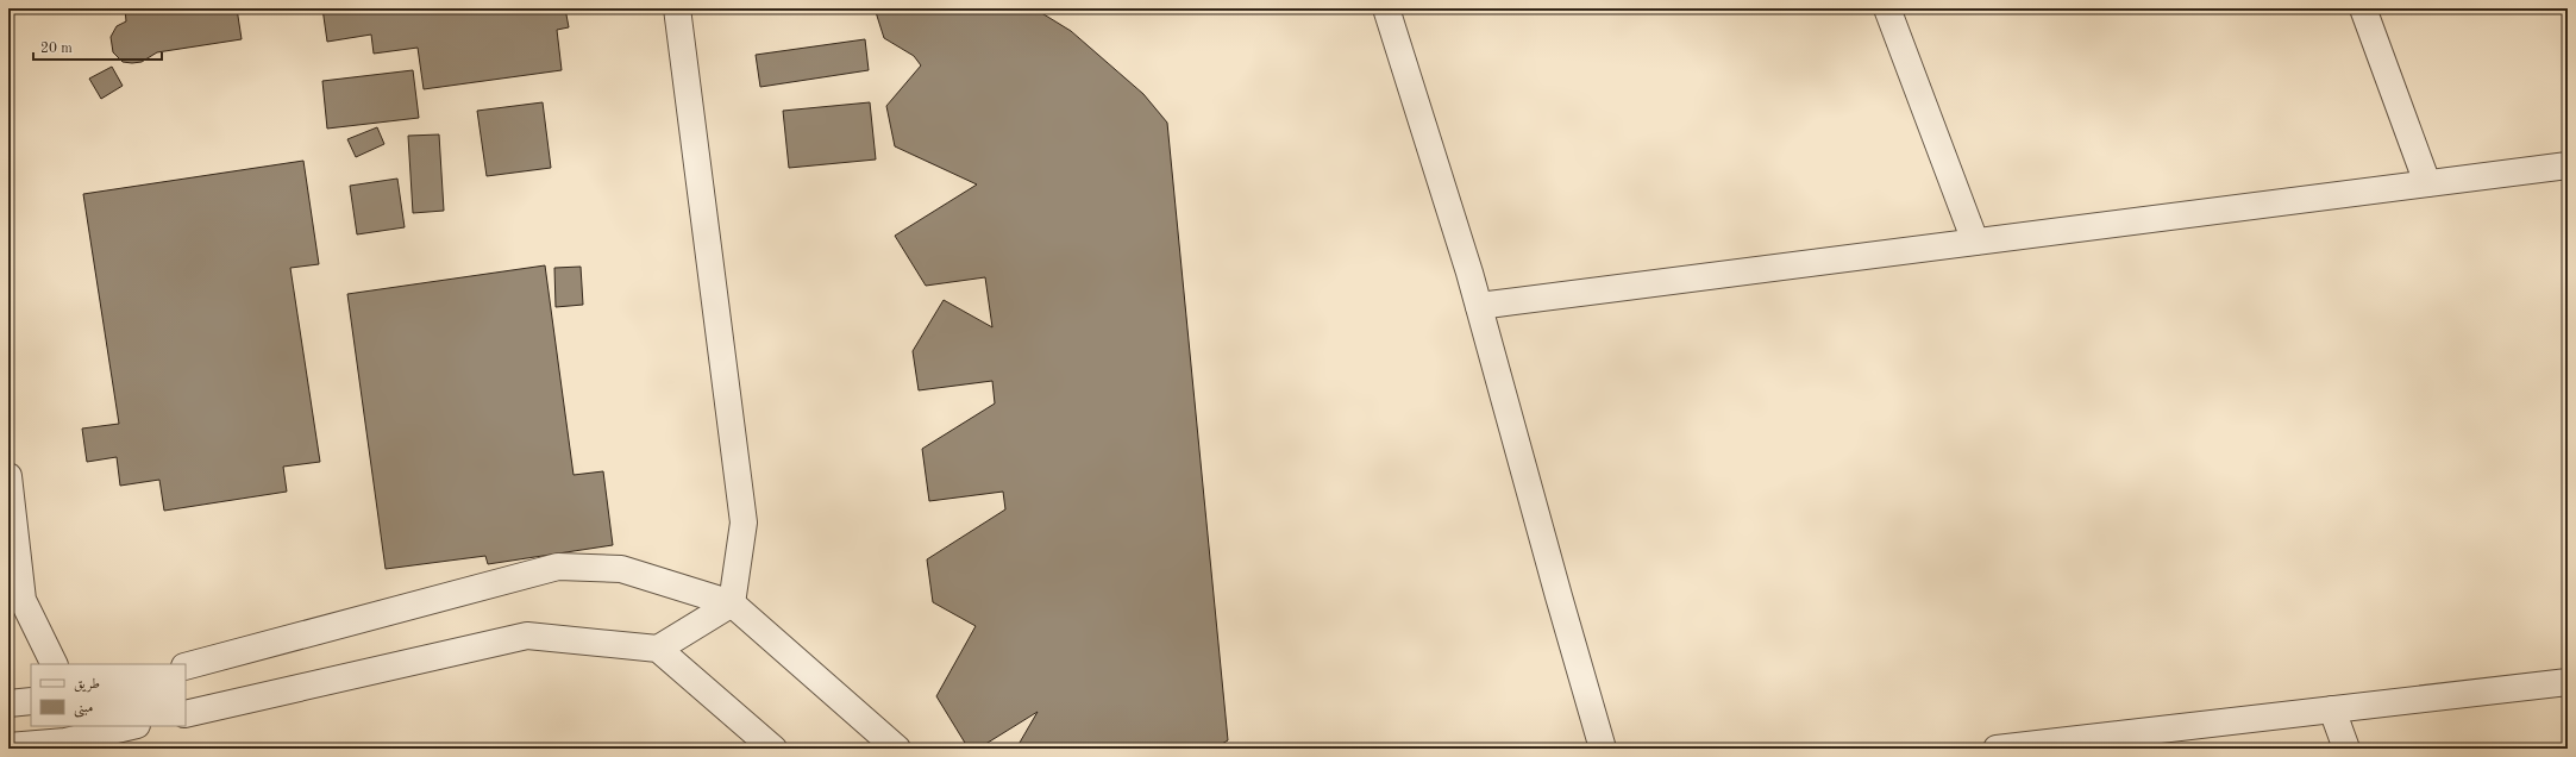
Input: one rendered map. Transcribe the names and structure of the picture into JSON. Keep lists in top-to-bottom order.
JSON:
{
  "legend": ["طريق", "مبنى"],
  "scale_bar": "20 m"
}
